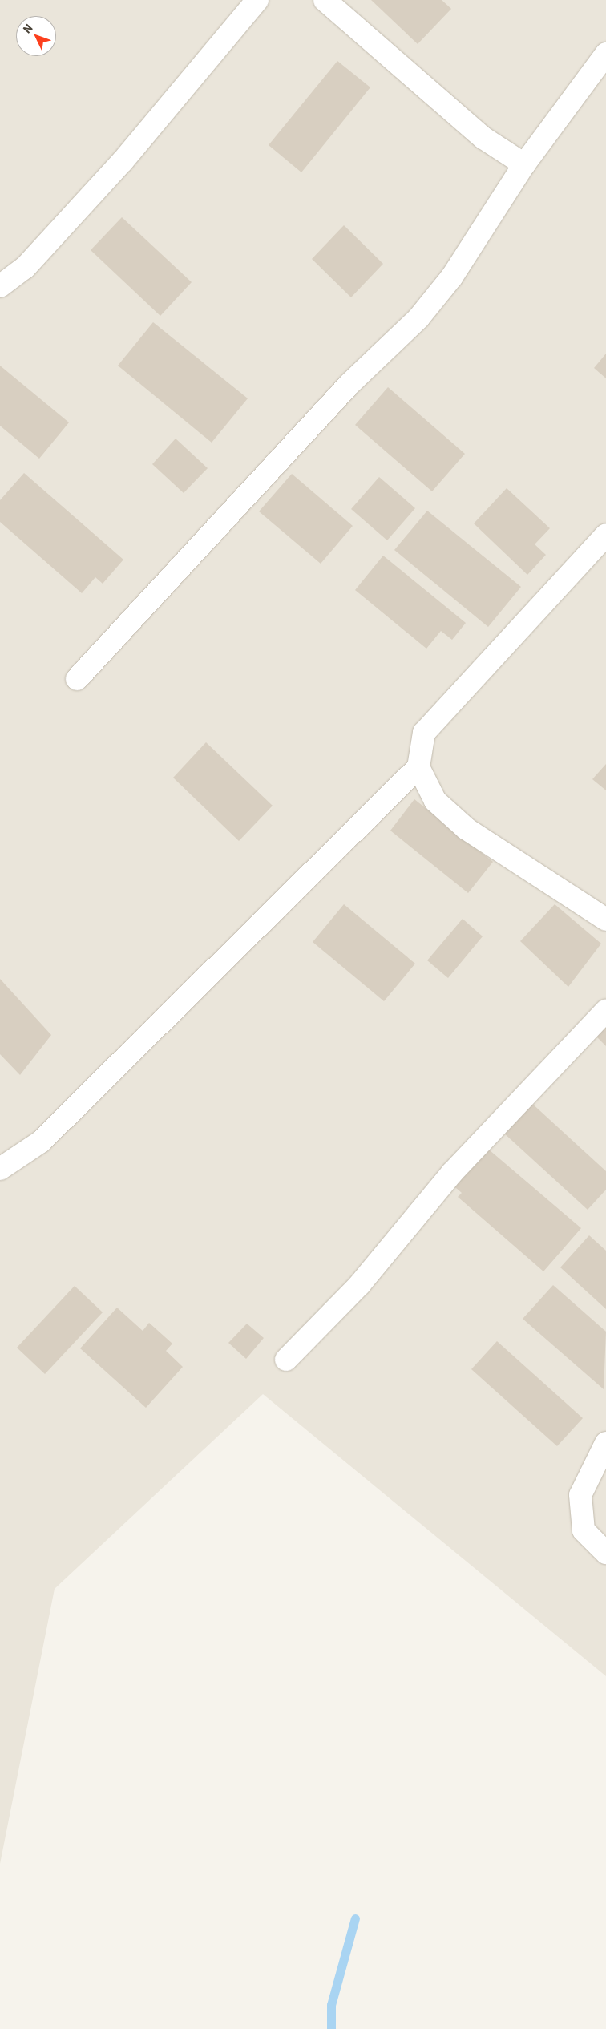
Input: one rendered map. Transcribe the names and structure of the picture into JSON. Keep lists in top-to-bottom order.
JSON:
{
  "north": "top left"
}
